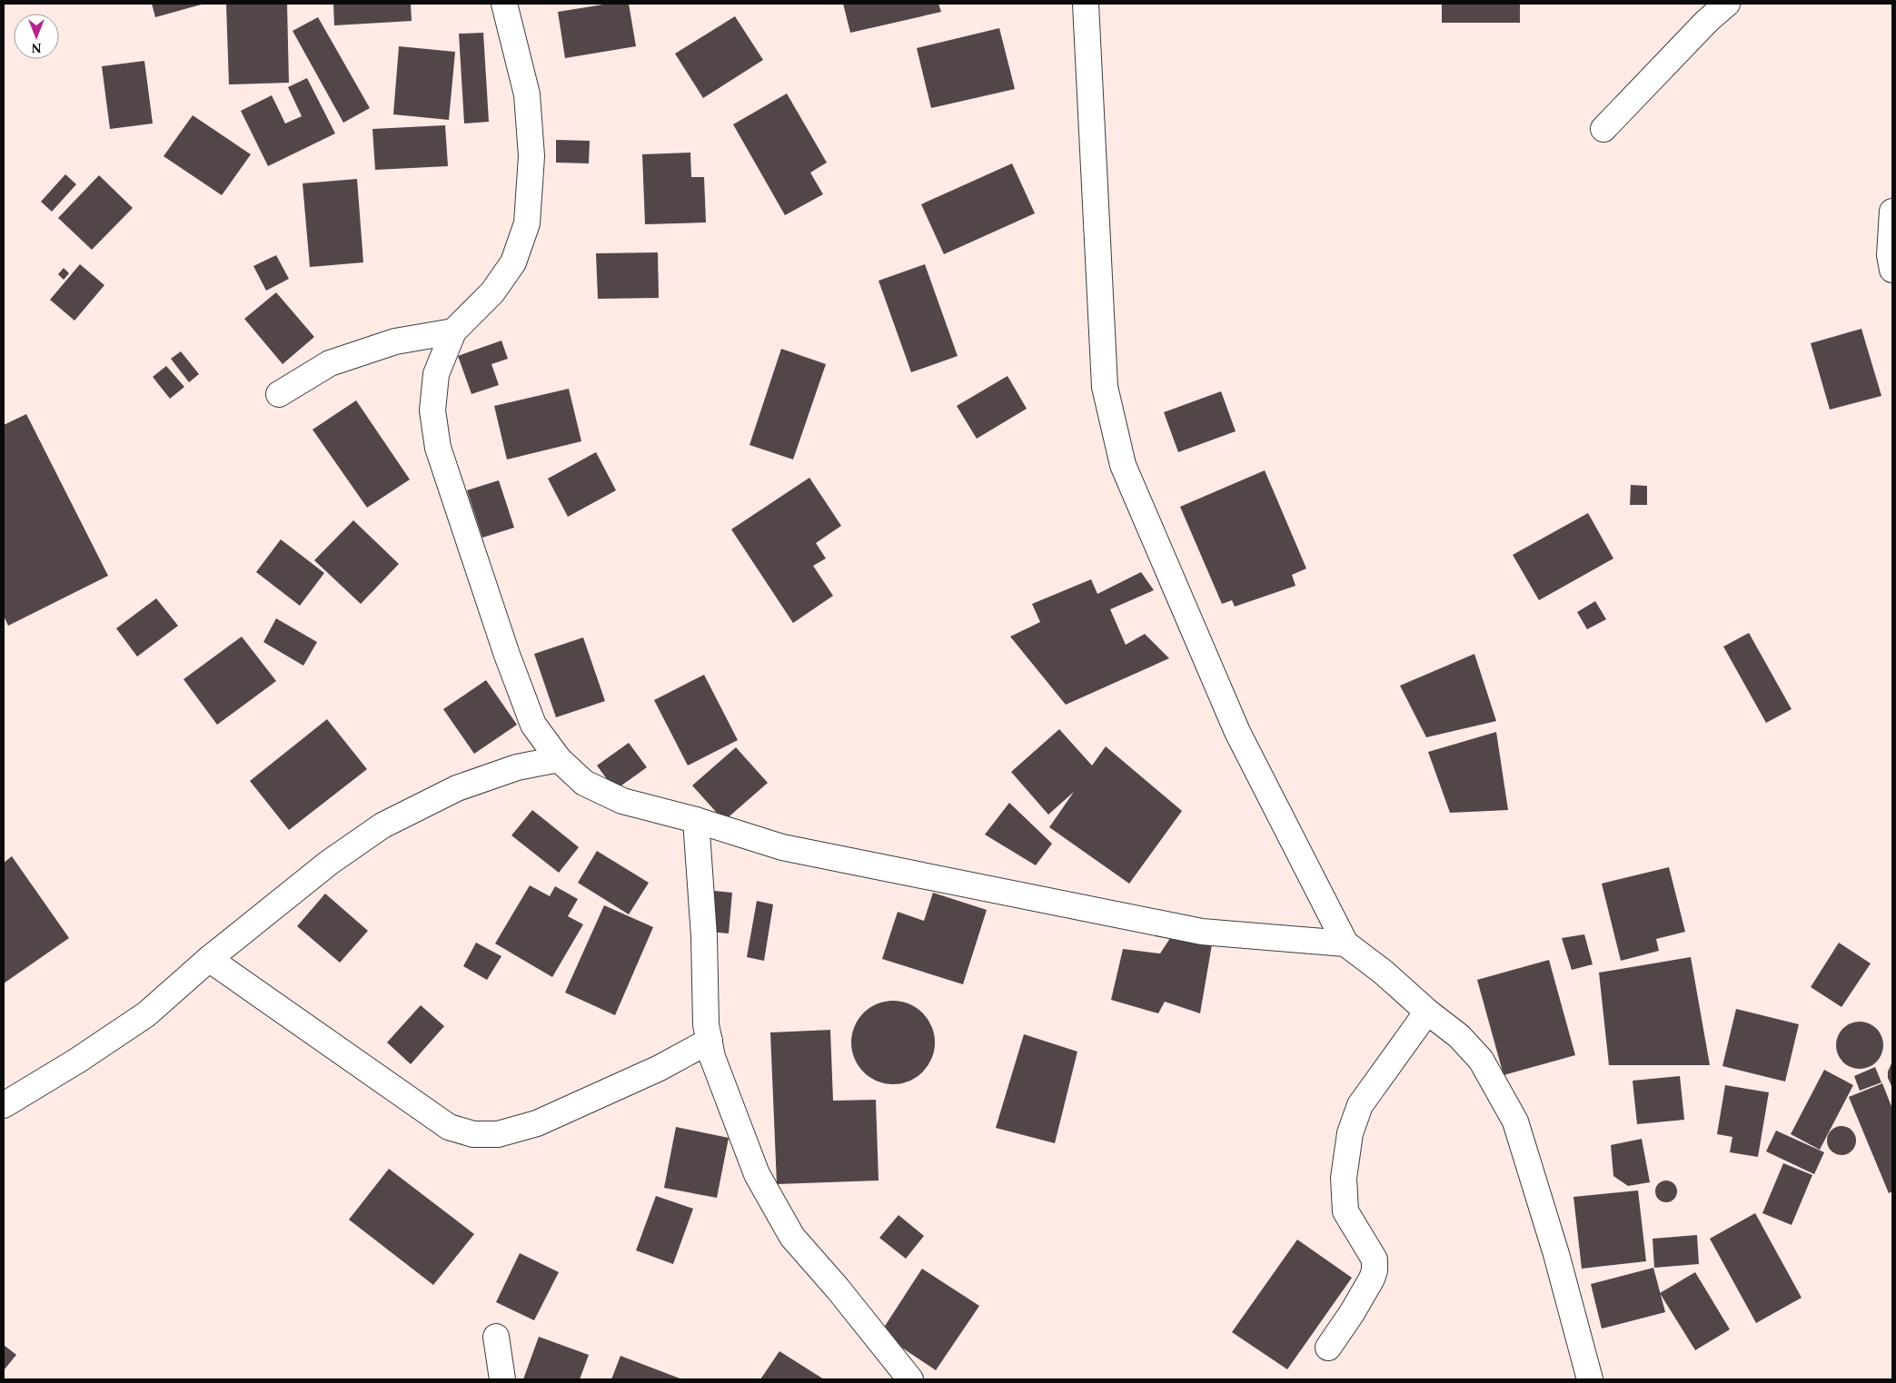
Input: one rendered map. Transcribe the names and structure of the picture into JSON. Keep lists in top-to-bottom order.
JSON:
{
  "north": "bottom"
}
